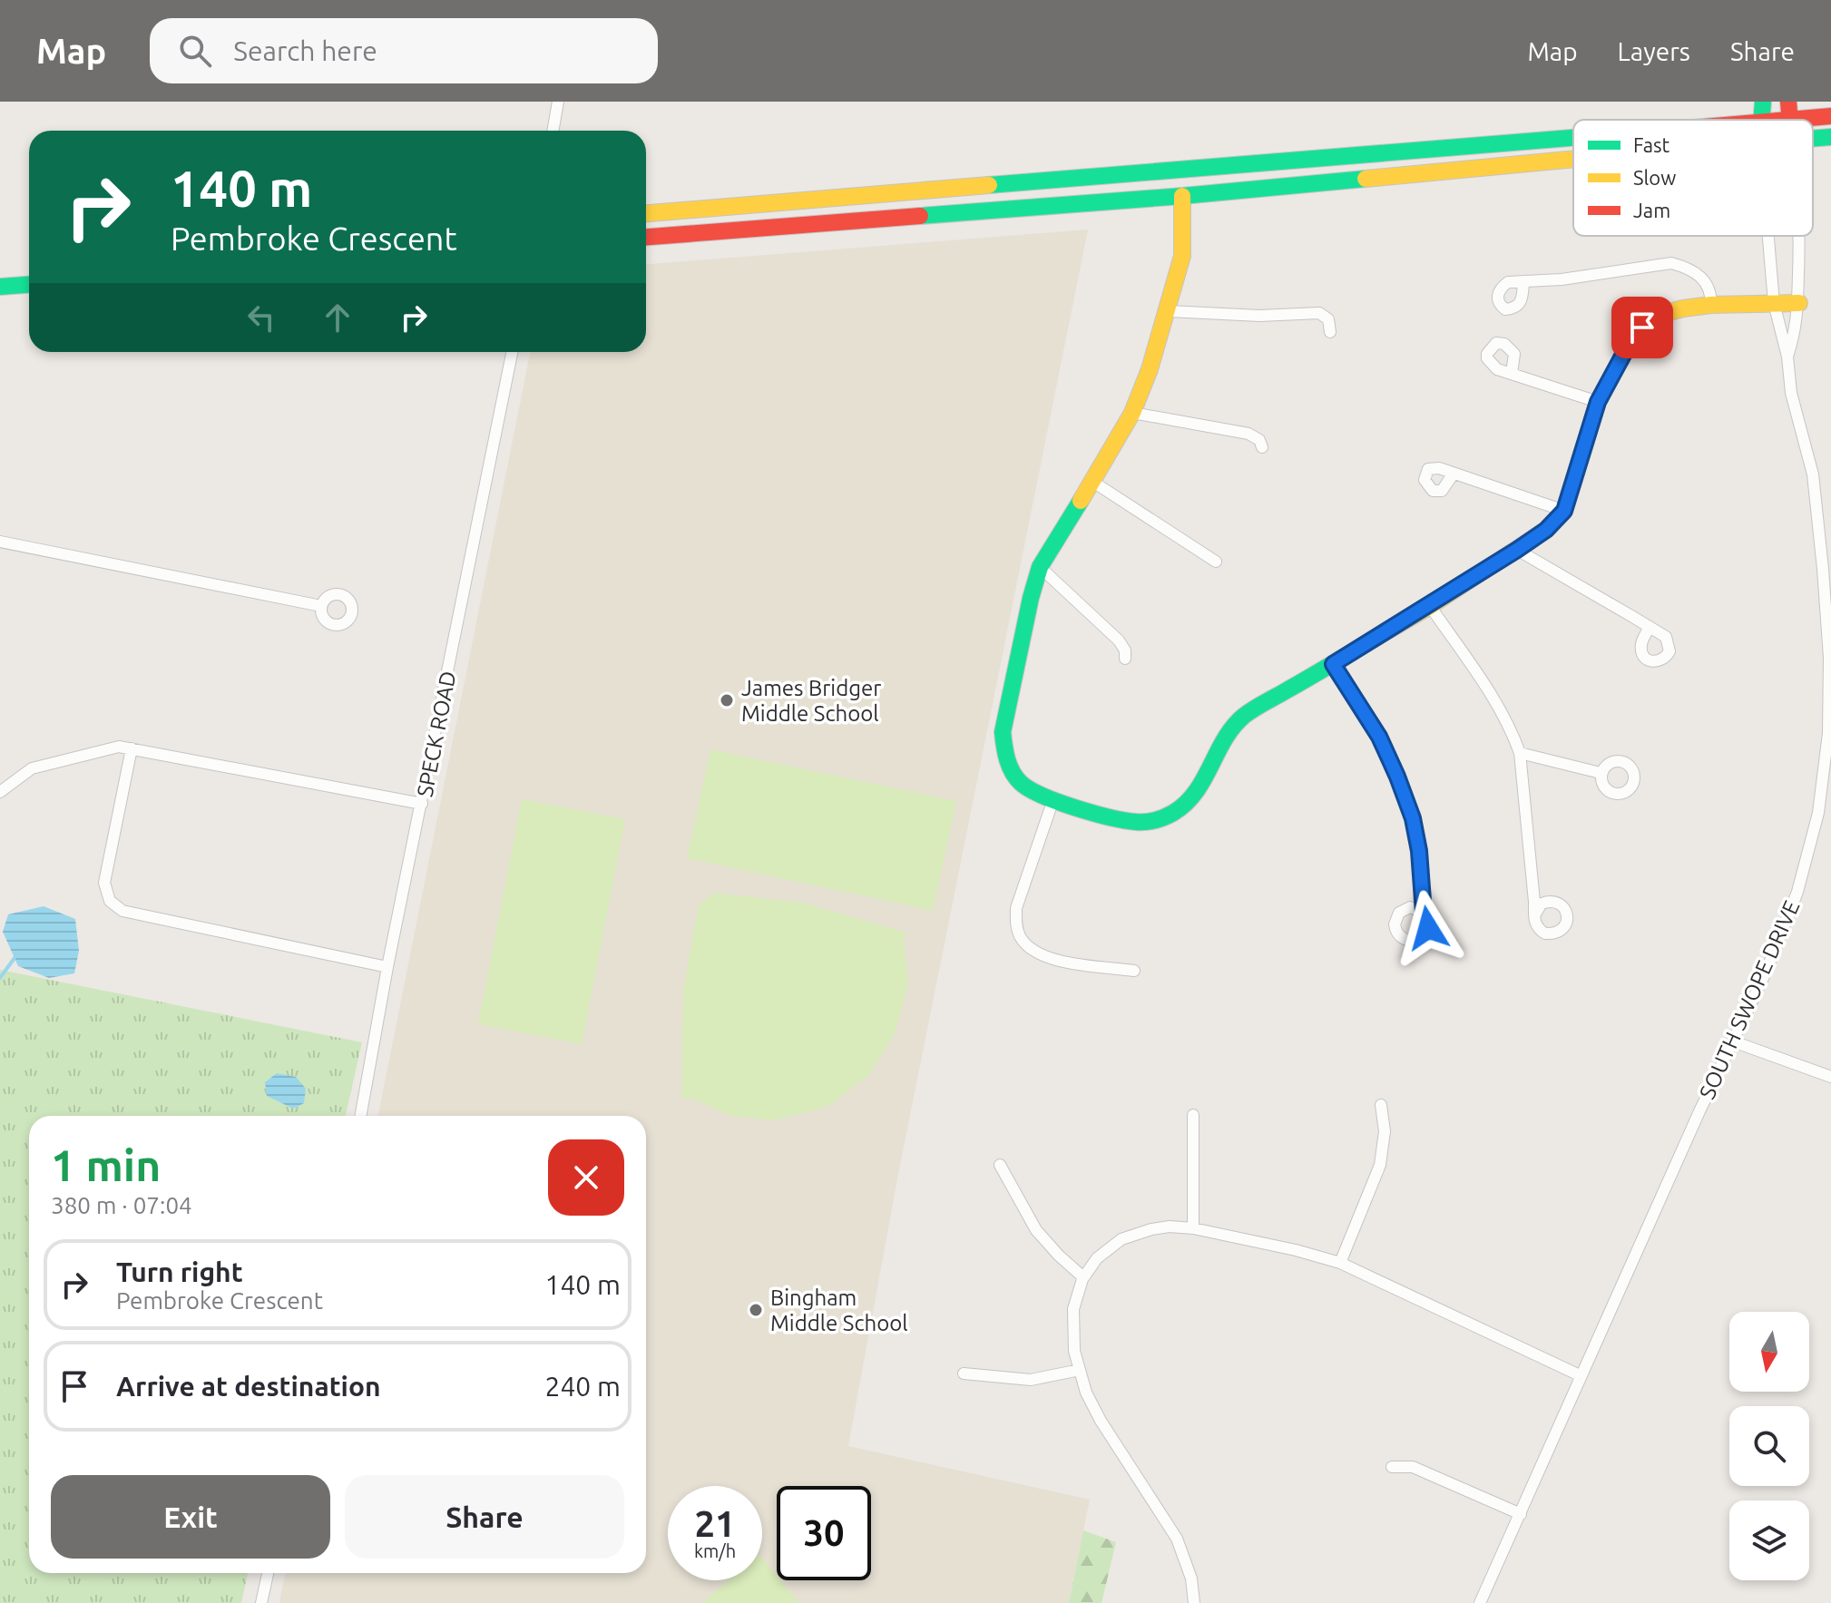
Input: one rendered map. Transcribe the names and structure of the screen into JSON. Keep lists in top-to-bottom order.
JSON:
{
  "streets": {
    "street": ["SPECK ROAD", "SOUTH SWOPE DRIVE"]
  },
  "places": ["James Bridger Middle School", "Bingham Middle School"],
  "legend": ["Fast", "Slow", "Jam"],
  "north": "bottom",
  "page": {
    "header": "Map",
    "search": "Search here",
    "nav": ["Map", "Layers", "Share"],
    "turn": ["140 m", "Pembroke Crescent"],
    "heading": ["1 min", "380 m · 07:04"],
    "list": [
      {
        "name": "Turn right",
        "note": "Pembroke Crescent",
        "value": "140 m"
      },
      {
        "name": "Arrive at destination",
        "value": "240 m"
      }
    ],
    "buttons": ["Exit", "Share"],
    "speed": "21 km/h",
    "limit": "30"
  }
}
